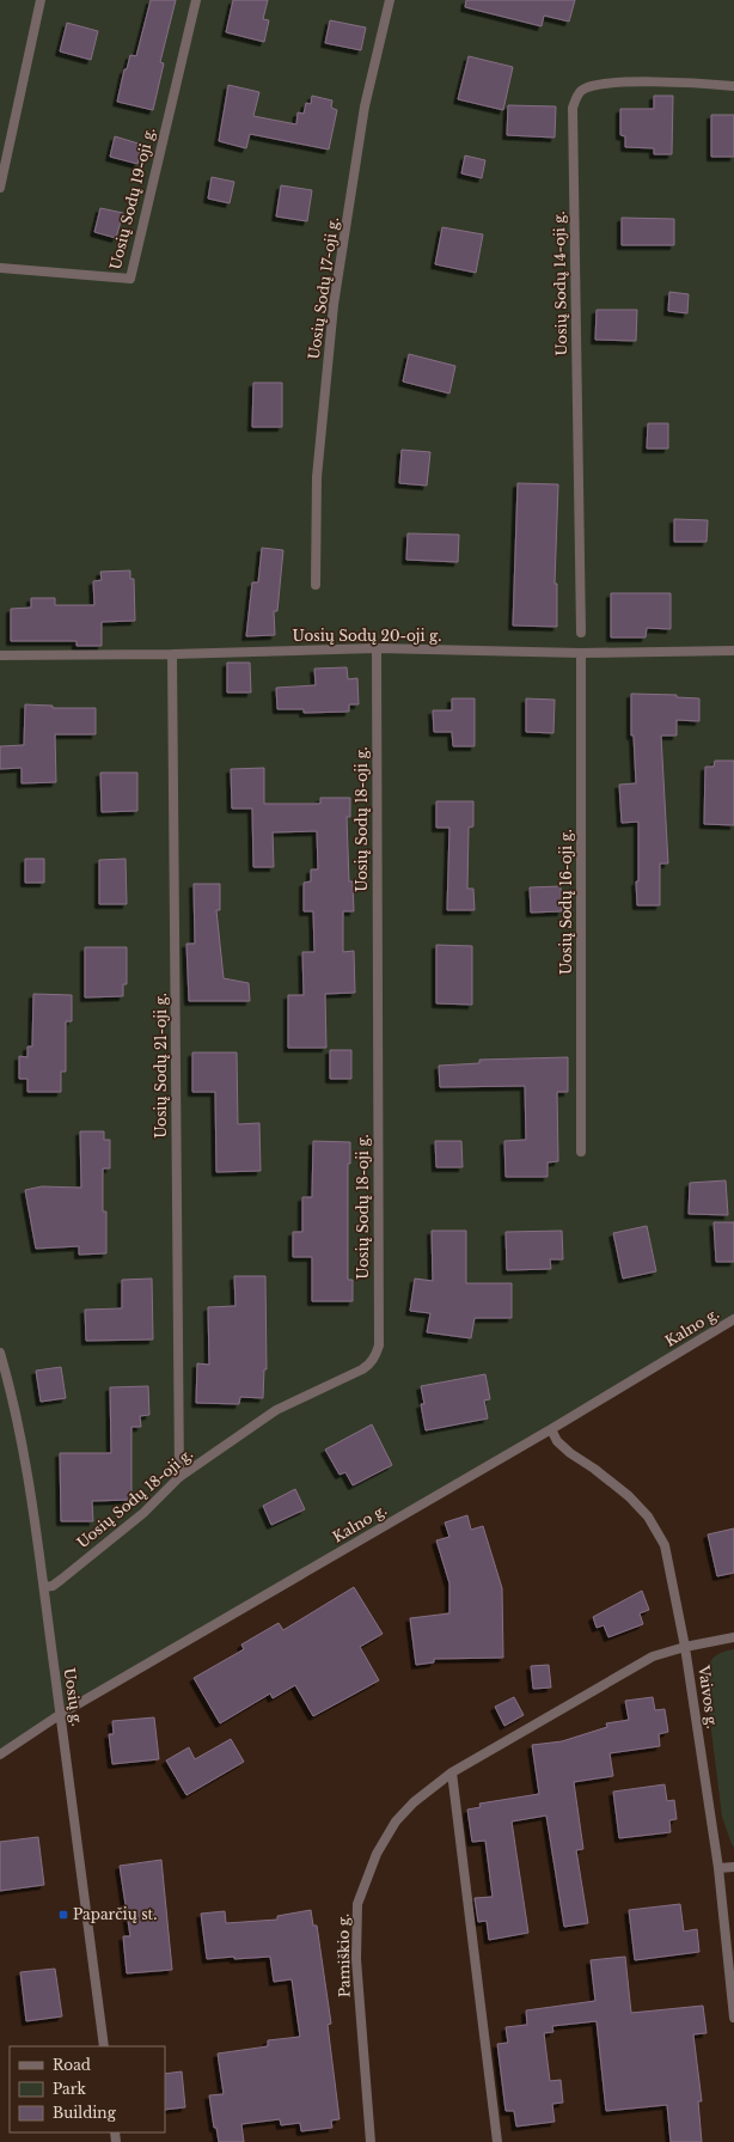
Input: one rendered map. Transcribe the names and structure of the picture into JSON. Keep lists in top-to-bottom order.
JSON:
{
  "streets": {
    "street": [
      "Uosių Sodų 19-oji g.",
      "Uosių Sodų 14-oji g.",
      "Uosių Sodų 17-oji g.",
      "Uosių Sodų 20-oji g.",
      "Uosių Sodų 18-oji g.",
      "Uosių Sodų 16-oji g.",
      "Uosių Sodų 21-oji g.",
      "Kalno g.",
      "Uosių g.",
      "Vaivos g.",
      "Pamiškio g."
    ]
  },
  "crossings": [
    ["Uosių Sodų 20-oji g.", "Uosių Sodų 18-oji g."],
    ["Uosių Sodų 20-oji g.", "Uosių Sodų 16-oji g."],
    ["Uosių Sodų 20-oji g.", "Uosių Sodų 21-oji g."],
    ["Uosių Sodų 18-oji g.", "Uosių Sodų 21-oji g."],
    ["Uosių Sodų 18-oji g.", "Uosių g."],
    ["Kalno g.", "Uosių g."],
    ["Kalno g.", "Vaivos g."],
    ["Vaivos g.", "Pamiškio g."]
  ],
  "places": {
    "transit": ["Paparčių st."]
  },
  "legend": ["Road", "Park", "Building"]
}
